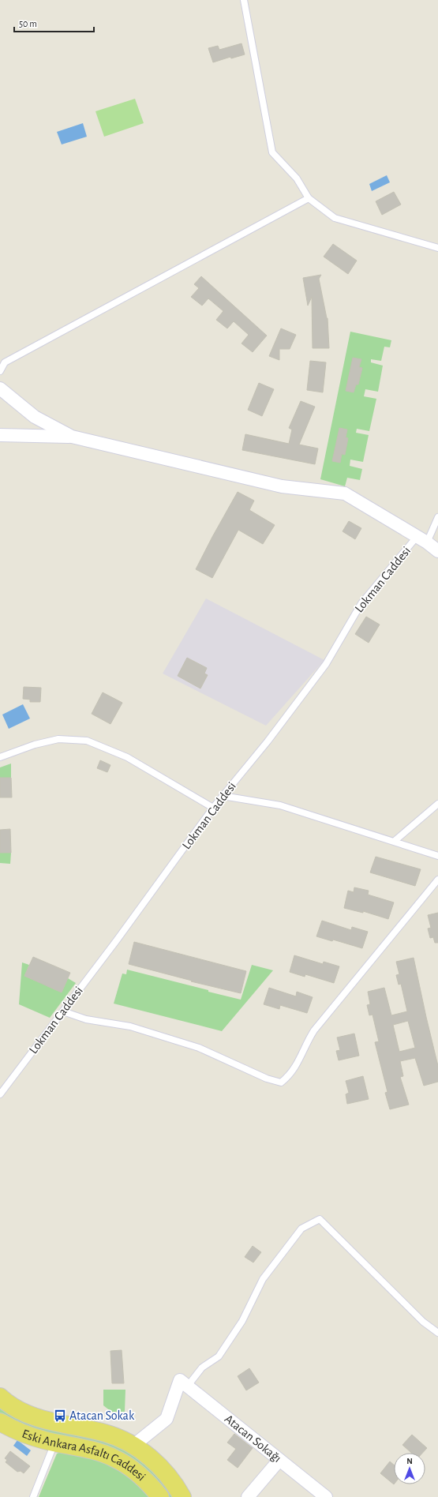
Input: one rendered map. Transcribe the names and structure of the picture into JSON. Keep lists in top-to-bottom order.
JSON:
{
  "streets": {
    "main road": ["Eski Ankara Asfaltı Caddesi"],
    "street": ["Atacan Sokağı"],
    "lane": ["Lokman Caddesi"]
  },
  "places": {
    "bus stop": ["Atacan Sokak"]
  },
  "scale_bar": "50 m",
  "north": "top"
}
